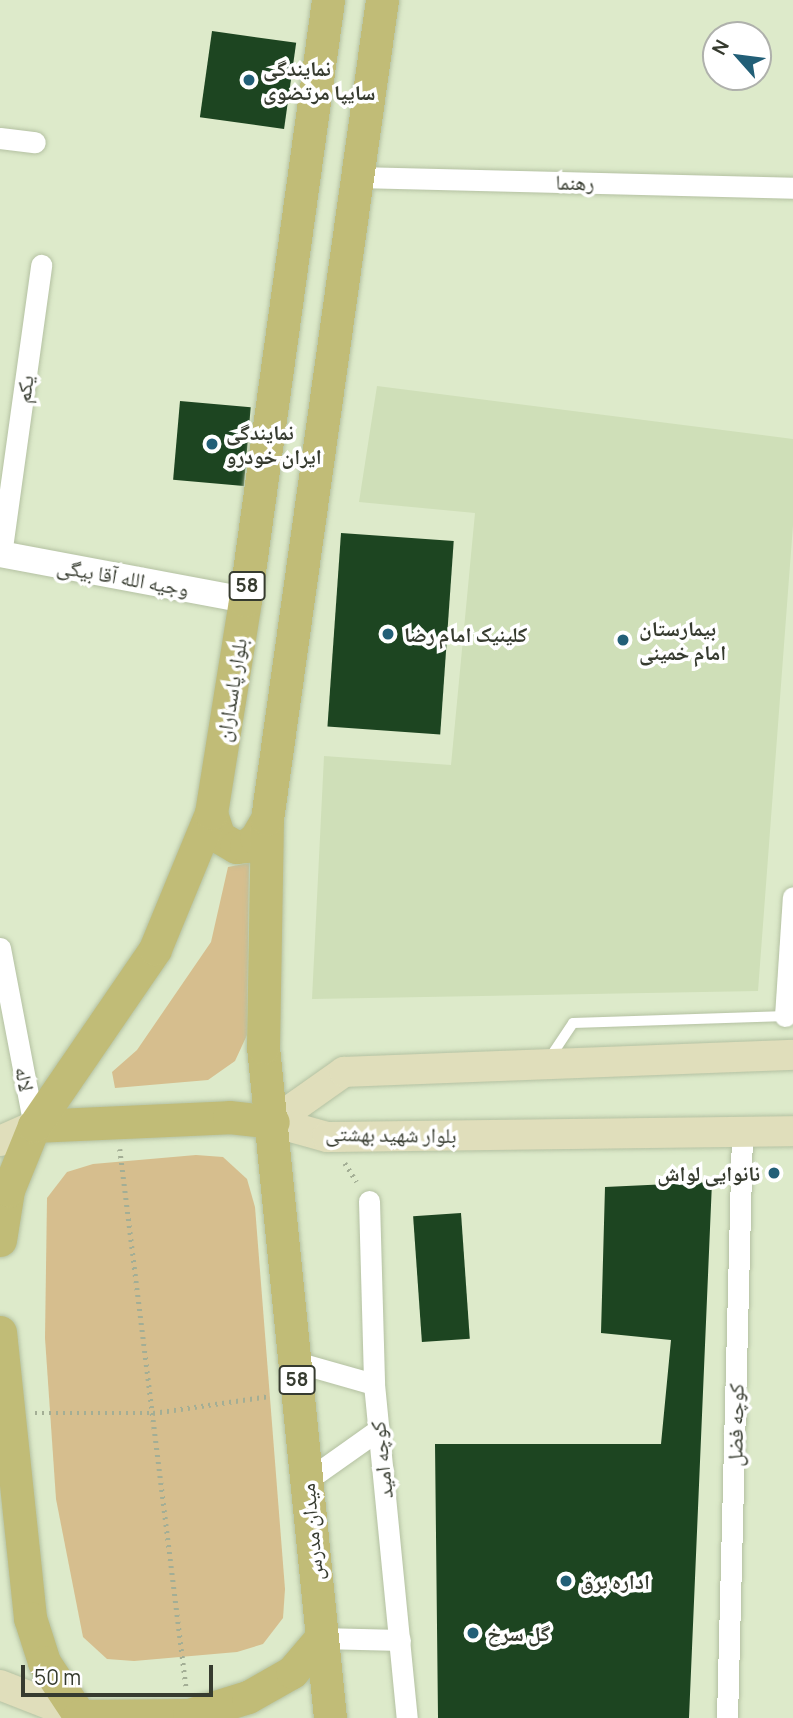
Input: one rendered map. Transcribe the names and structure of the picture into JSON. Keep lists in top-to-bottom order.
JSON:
{
  "streets": {
    "main road": [
      "58",
      "بلوار پاسداران",
      "بلوار شهید بهشتی",
      "میدان مدرس"
    ],
    "street": [
      "رهنما",
      "یکم",
      "وجیه الله آقا بیگی",
      "لاله",
      "کوچه فضل",
      "کوچه امید"
    ]
  },
  "crossings": [
    ["رهنما", "58"],
    ["یکم", "وجیه الله آقا بیگی"],
    ["وجیه الله آقا بیگی", "بلوار پاسداران"],
    ["58", "بلوار پاسداران"],
    ["58", "لاله"],
    ["58", "بلوار شهید بهشتی"],
    ["58", "میدان مدرس"],
    ["بلوار پاسداران", "لاله"],
    ["بلوار شهید بهشتی", "کوچه فضل"],
    ["بلوار شهید بهشتی", "میدان مدرس"]
  ],
  "places": [
    "نمایندگی سایپا مرتضوی",
    "نمایندگی ایران خودرو",
    "کلینیک امام رضا",
    "بیمارستان امام خمینی",
    "نانوایی لواش",
    "اداره برق",
    "گل سرخ"
  ],
  "scale_bar": "50 m",
  "north": "top left"
}
